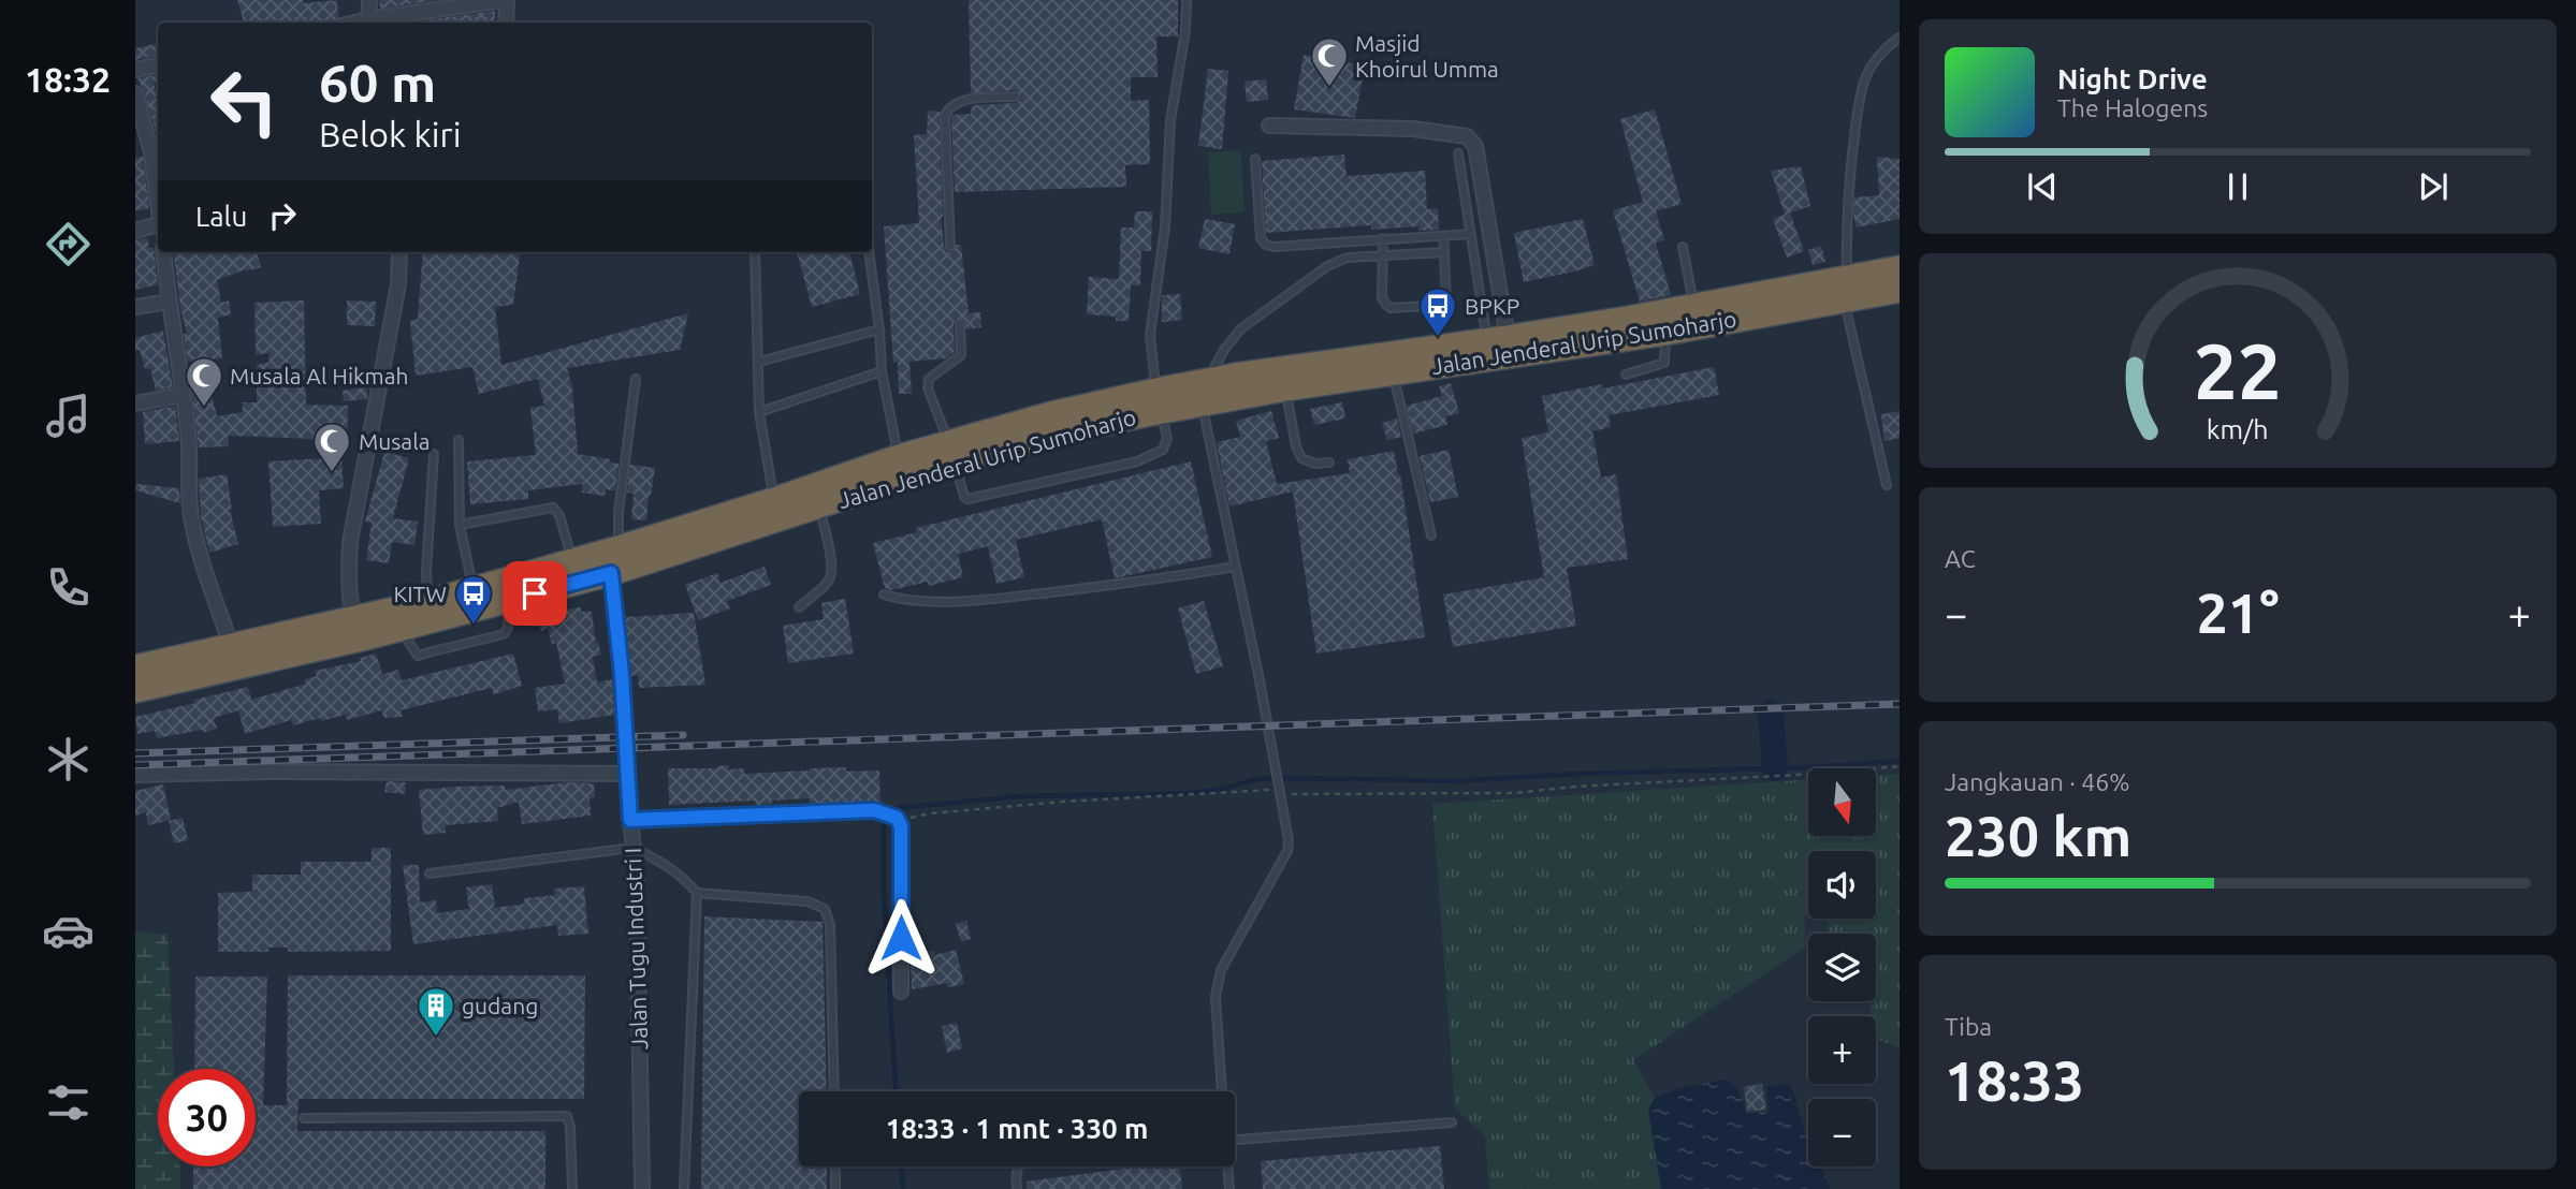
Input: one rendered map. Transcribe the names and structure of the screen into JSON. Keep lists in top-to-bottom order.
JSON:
{
  "streets": {
    "highway": ["Jalan Jenderal Urip Sumoharjo"],
    "street": ["Jalan Tugu Industri I"]
  },
  "crossings": [
    ["Jalan Jenderal Urip Sumoharjo", "Jalan Tugu Industri I"]
  ],
  "places": {
    "mosque": ["Masjid Khoirul Umma", "Musala Al Hikmah", "Musala"],
    "bus stop": ["BPKP", "KITW"],
    "building": ["gudang"]
  },
  "north": "bottom",
  "page": {
    "tabs": "18:32",
    "turn": ["60 m", "Belok kiri"],
    "song": ["Night Drive", "The Halogens"],
    "then": "Lalu",
    "tile": [
      "AC",
      ["Jangkauan · 46%", "230 km"],
      ["Tiba", "18:33"]
    ],
    "heat": ["−", "21°", "+"],
    "map_buttons": ["+", "−"],
    "limit": "30",
    "trip": "18:33 · 1 mnt · 330 m",
    "gauge": ["22", "km/h"]
  }
}
